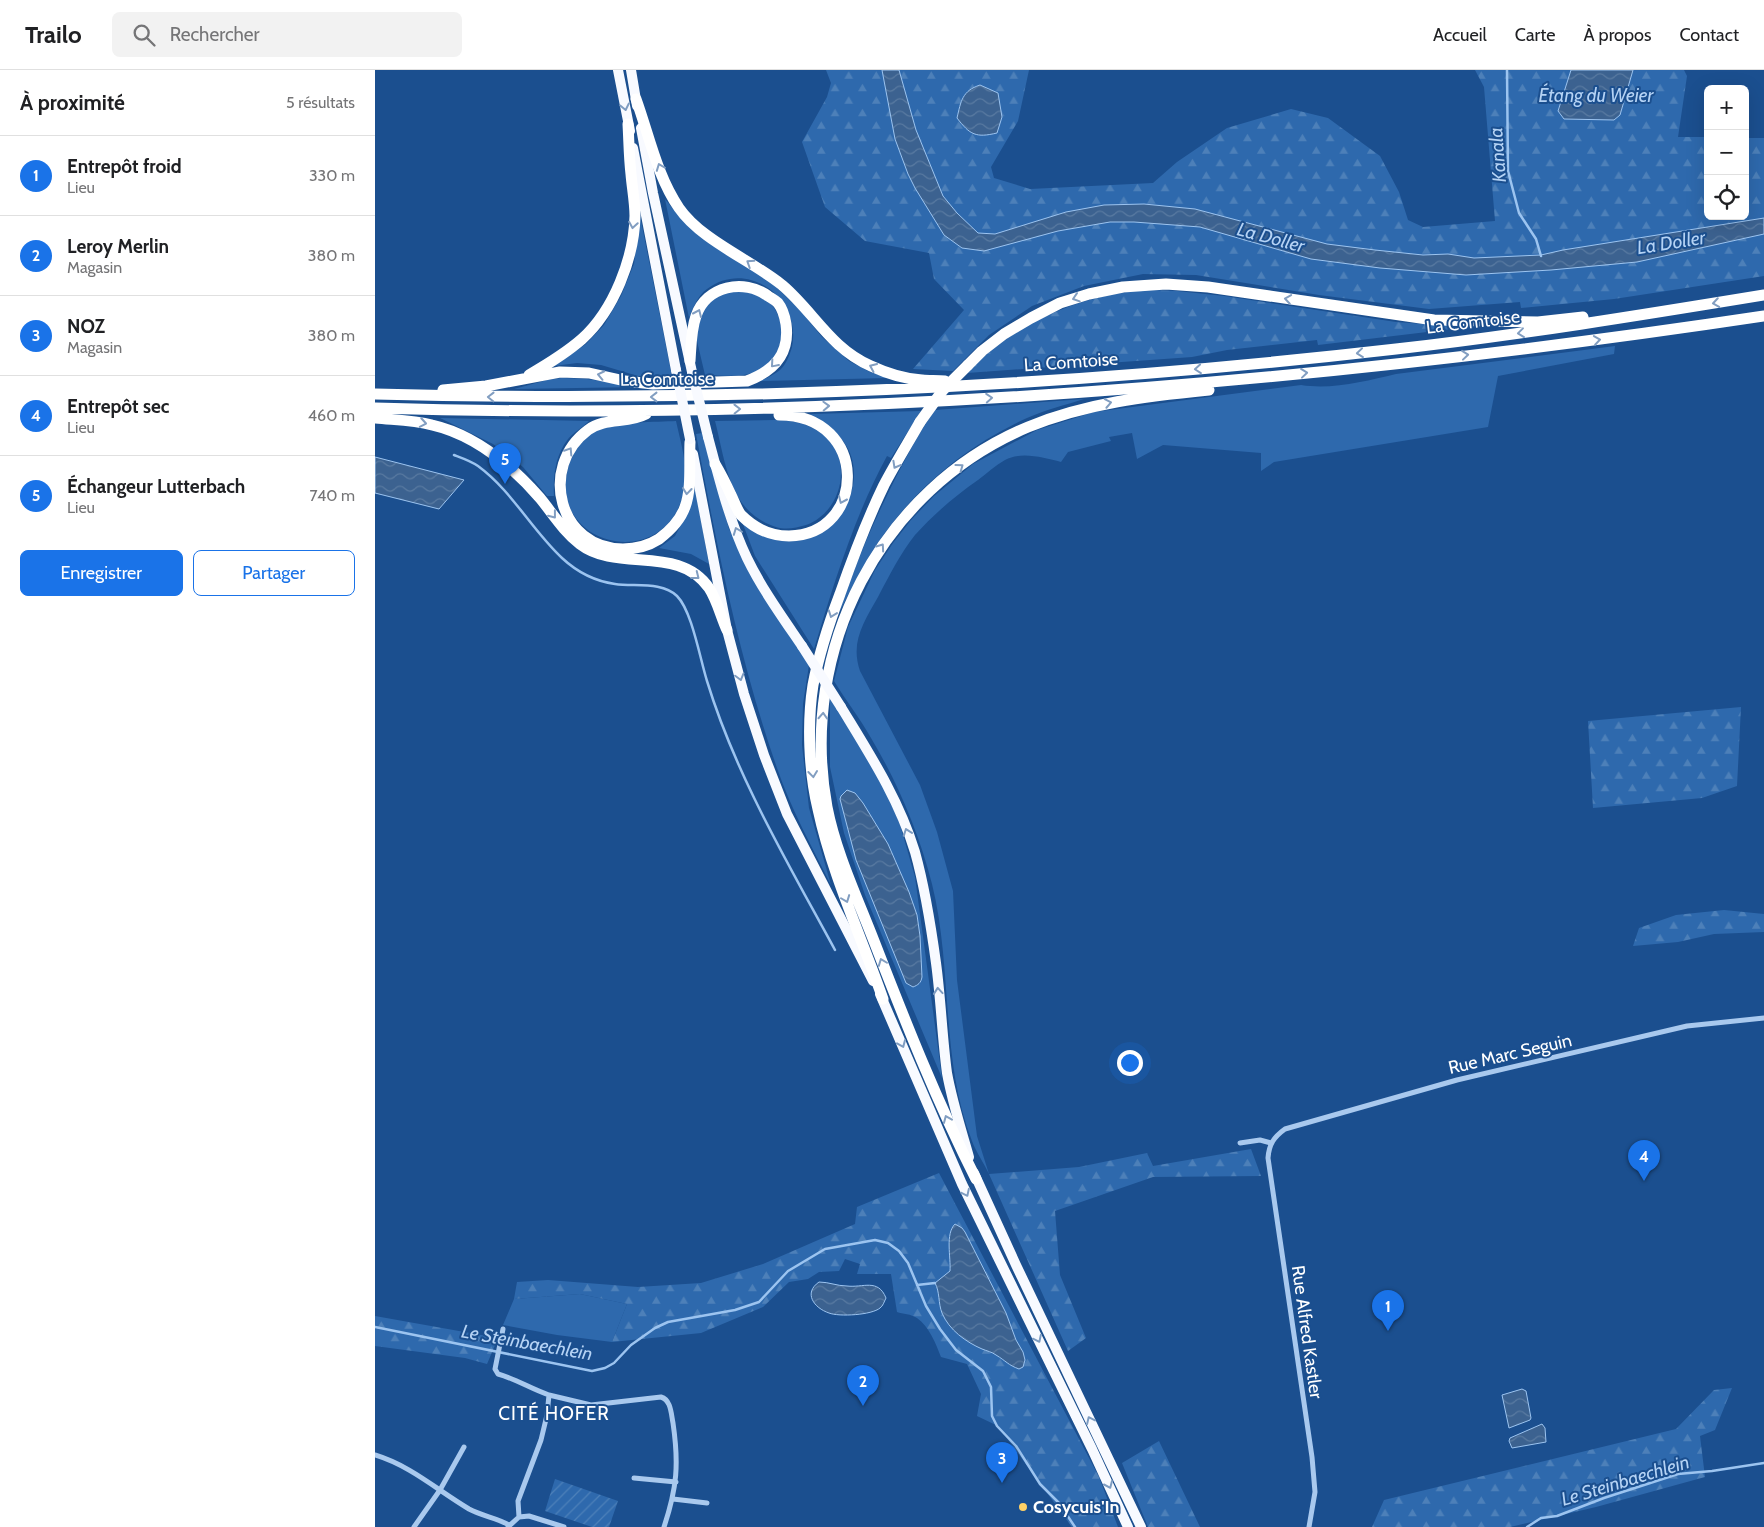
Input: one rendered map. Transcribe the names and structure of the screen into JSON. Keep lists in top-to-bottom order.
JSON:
{
  "streets": {
    "highway": ["La Comtoise"],
    "street": ["Rue Marc Seguin", "Rue Alfred Kastler"]
  },
  "crossings": [
    ["Rue Marc Seguin", "Rue Alfred Kastler"]
  ],
  "districts": ["CITÉ HOFER"],
  "water": [
    "Étang du Weier",
    "Kanala",
    "La Doller",
    "Le Steinbaechlein"
  ],
  "places": ["Cosycuis'In"],
  "page": {
    "header": "Trailo",
    "search": "Rechercher",
    "nav": [
      "Accueil",
      "Carte",
      "À propos",
      "Contact"
    ],
    "heading": ["À proximité", "5 résultats"],
    "map_buttons": ["+", "−"],
    "list": [
      {
        "mark": "1",
        "name": "Entrepôt froid",
        "note": "Lieu",
        "value": "330 m"
      },
      {
        "mark": "2",
        "name": "Leroy Merlin",
        "note": "Magasin",
        "value": "380 m"
      },
      {
        "mark": "3",
        "name": "NOZ",
        "note": "Magasin",
        "value": "380 m"
      },
      {
        "mark": "4",
        "name": "Entrepôt sec",
        "note": "Lieu",
        "value": "460 m"
      },
      {
        "mark": "5",
        "name": "Échangeur Lutterbach",
        "note": "Lieu",
        "value": "740 m"
      }
    ],
    "pins": [
      "5",
      "4",
      "1",
      "2",
      "3"
    ],
    "buttons": ["Enregistrer", "Partager"]
  }
}
